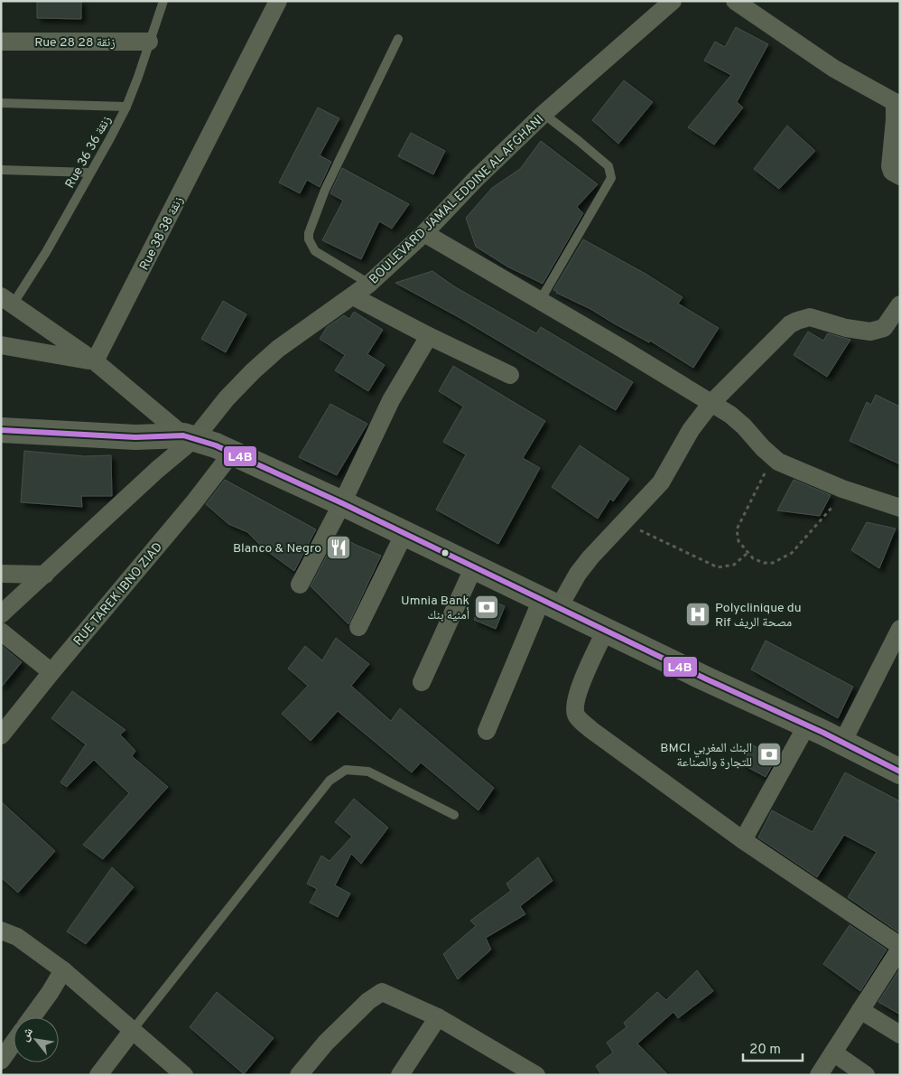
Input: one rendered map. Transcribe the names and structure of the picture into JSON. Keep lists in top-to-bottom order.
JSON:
{
  "streets": {
    "street": [
      "Rue 28 زنقة 28",
      "BOULEVARD JAMAL EDDINE AL AFGHANI",
      "Rue 38 زنقة 38",
      "RUE TAREK IBNO ZIAD"
    ],
    "lane": ["Rue 36 زنقة 36"]
  },
  "crossings": [
    ["Rue 28 زنقة 28", "Rue 36 زنقة 36"]
  ],
  "places": {
    "restaurant": ["Blanco & Negro"],
    "bank": ["Umnia Bank أمنية بنك", "BMCI البنك المغربي للتجارة والصناعة"],
    "hospital": ["Polyclinique du Rif مصحة الريف"]
  },
  "lines": ["transit line L4B"],
  "scale_bar": "20 m",
  "north": "top left"
}
